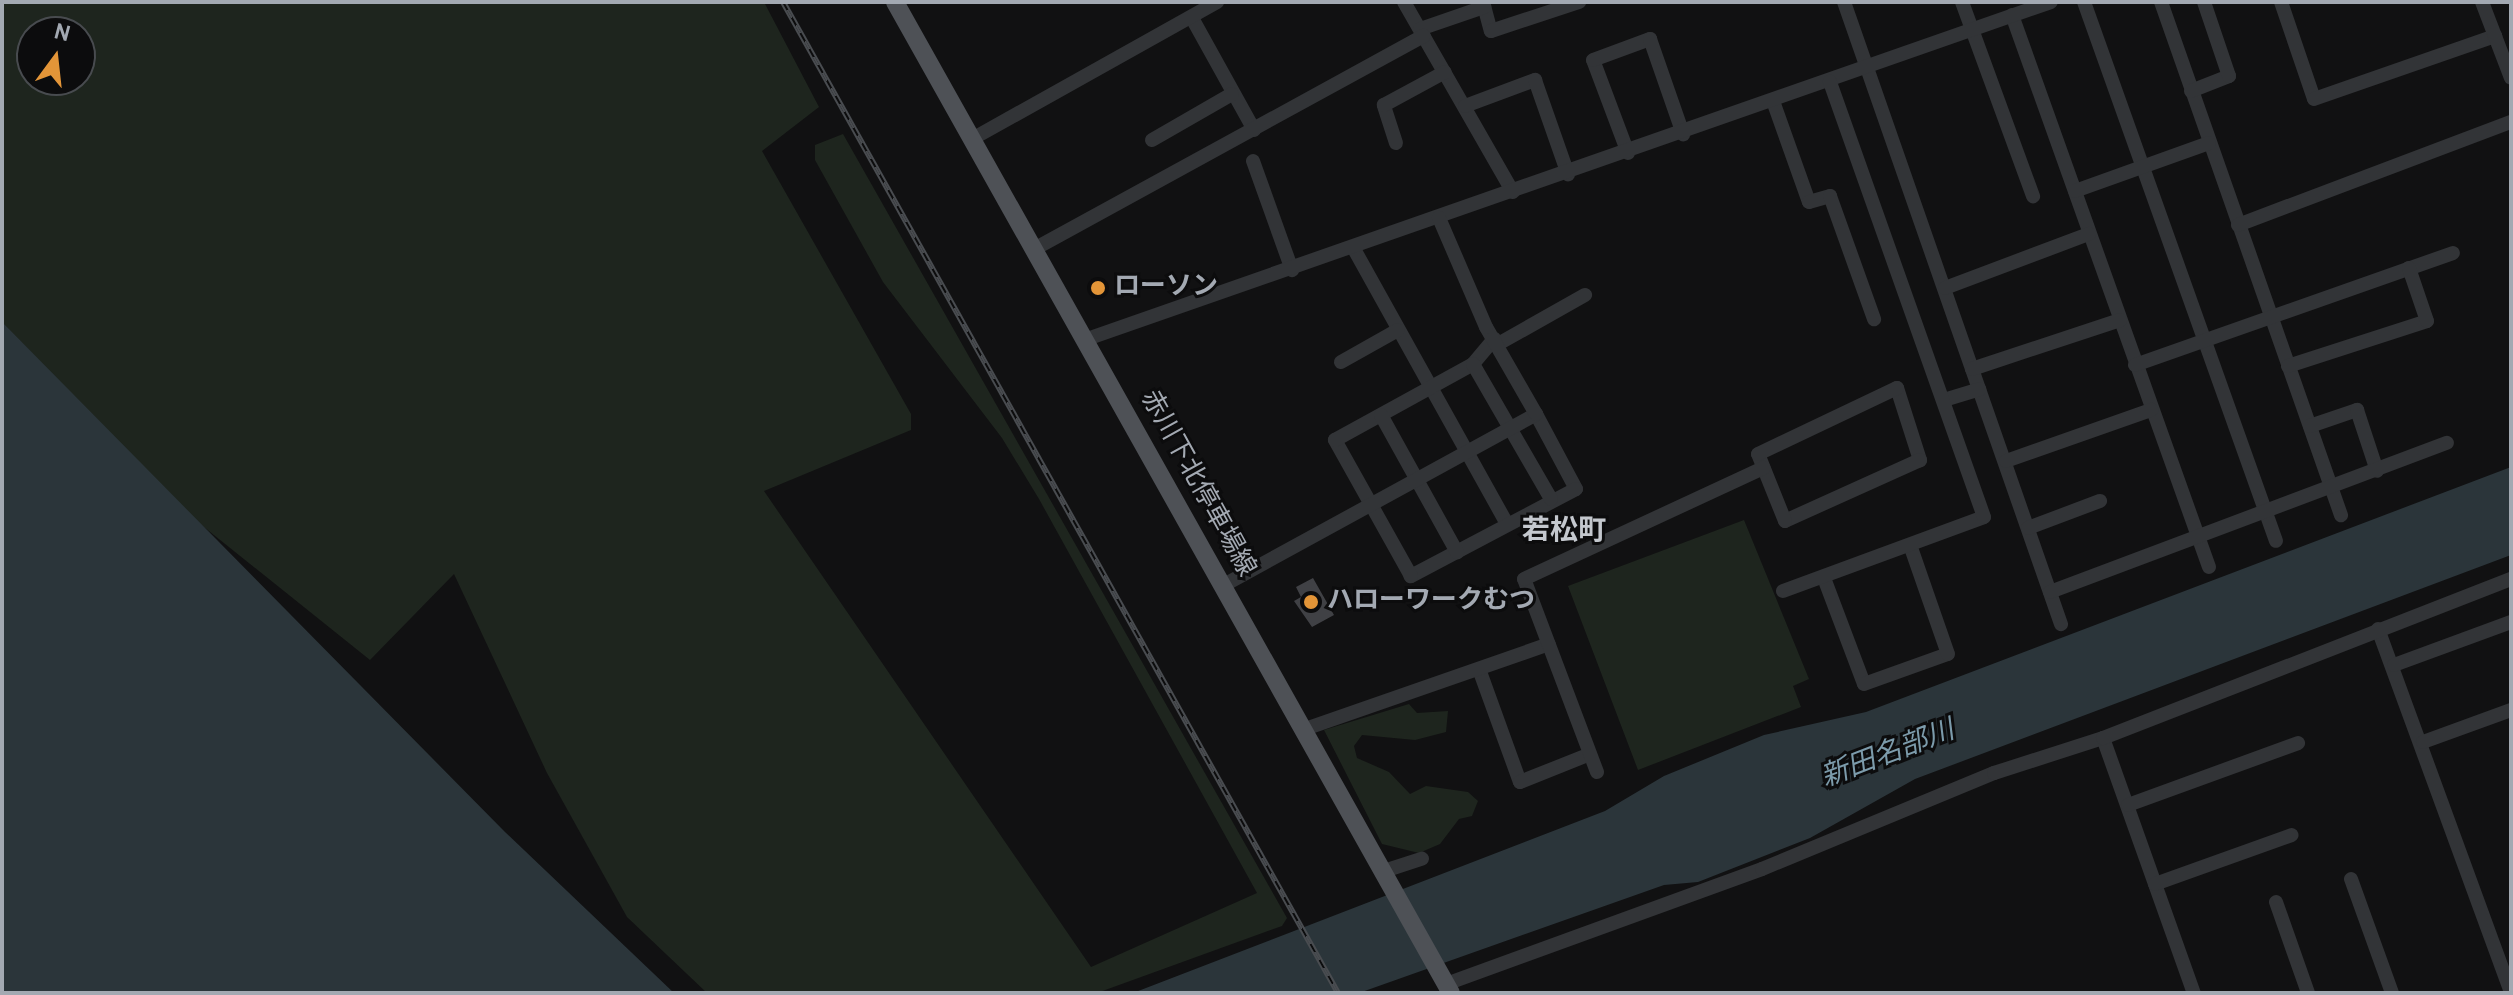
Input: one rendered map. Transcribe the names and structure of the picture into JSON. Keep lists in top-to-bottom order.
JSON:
{
  "streets": {
    "main road": ["赤川下北停車場線"]
  },
  "districts": ["若松町"],
  "water": ["新田名部川"],
  "places": ["ローソン", "ハローワークむつ"],
  "north": "top"
}
